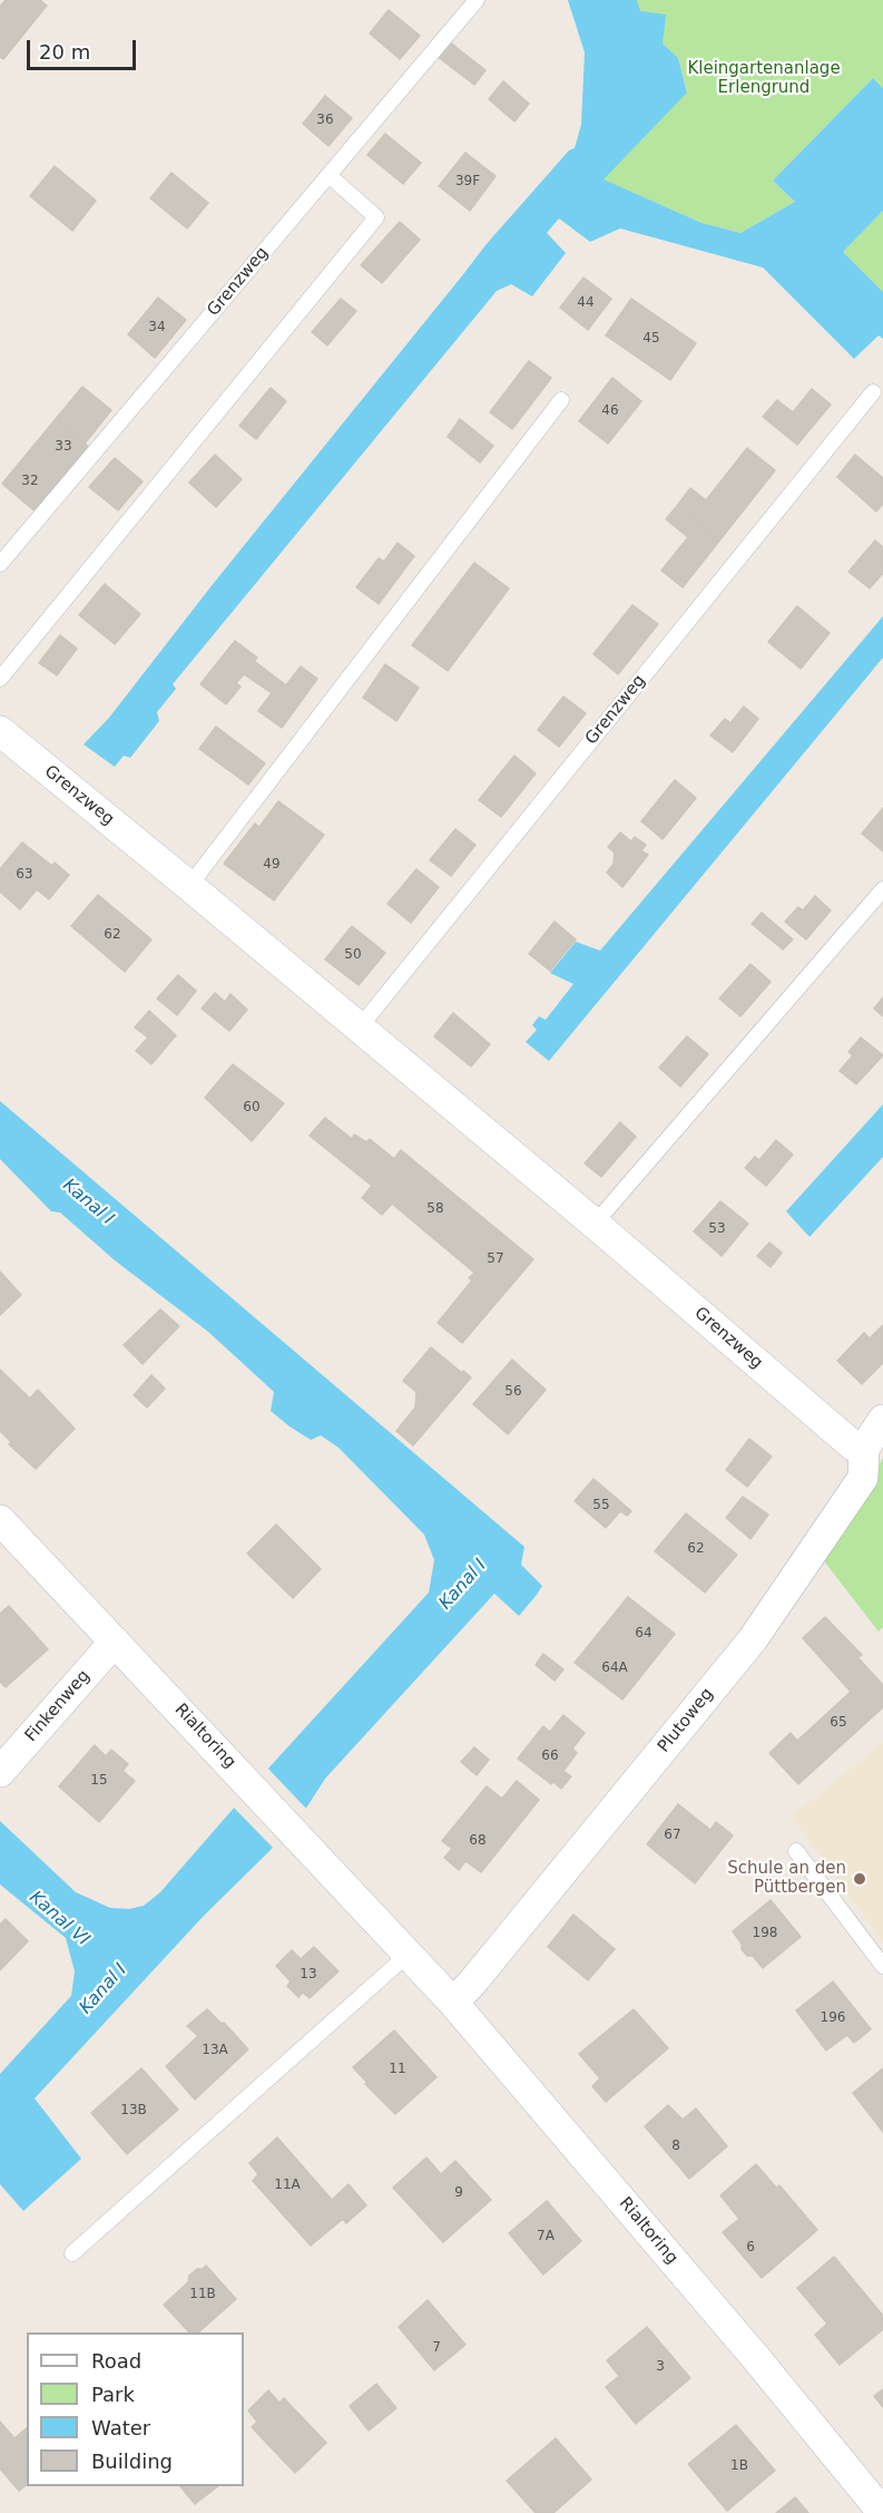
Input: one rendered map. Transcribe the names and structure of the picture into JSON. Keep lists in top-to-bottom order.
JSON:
{
  "streets": {
    "street": [
      "Grenzweg",
      "Finkenweg",
      "Plutoweg",
      "Rialtoring"
    ]
  },
  "crossings": [
    ["Grenzweg", "Plutoweg"],
    ["Finkenweg", "Rialtoring"],
    ["Plutoweg", "Rialtoring"]
  ],
  "water": ["Kanal I", "Kanal VI"],
  "parks": ["Kleingartenanlage Erlengrund"],
  "places": ["Schule an den Püttbergen"],
  "house_numbers": [
    "36",
    "39F",
    "44",
    "34",
    "45",
    "46",
    "33",
    "32",
    "49",
    "63",
    "62",
    "50",
    "60",
    "58",
    "53",
    "57",
    "56",
    "55",
    "62",
    "64",
    "64A",
    "65",
    "66",
    "15",
    "67",
    "68",
    "198",
    "13",
    "196",
    "13A",
    "11",
    "13B",
    "8",
    "11A",
    "9",
    "7A",
    "6",
    "11B",
    "7",
    "3",
    "1B"
  ],
  "legend": [
    "Road",
    "Park",
    "Water",
    "Building"
  ],
  "scale_bar": "20 m"
}
